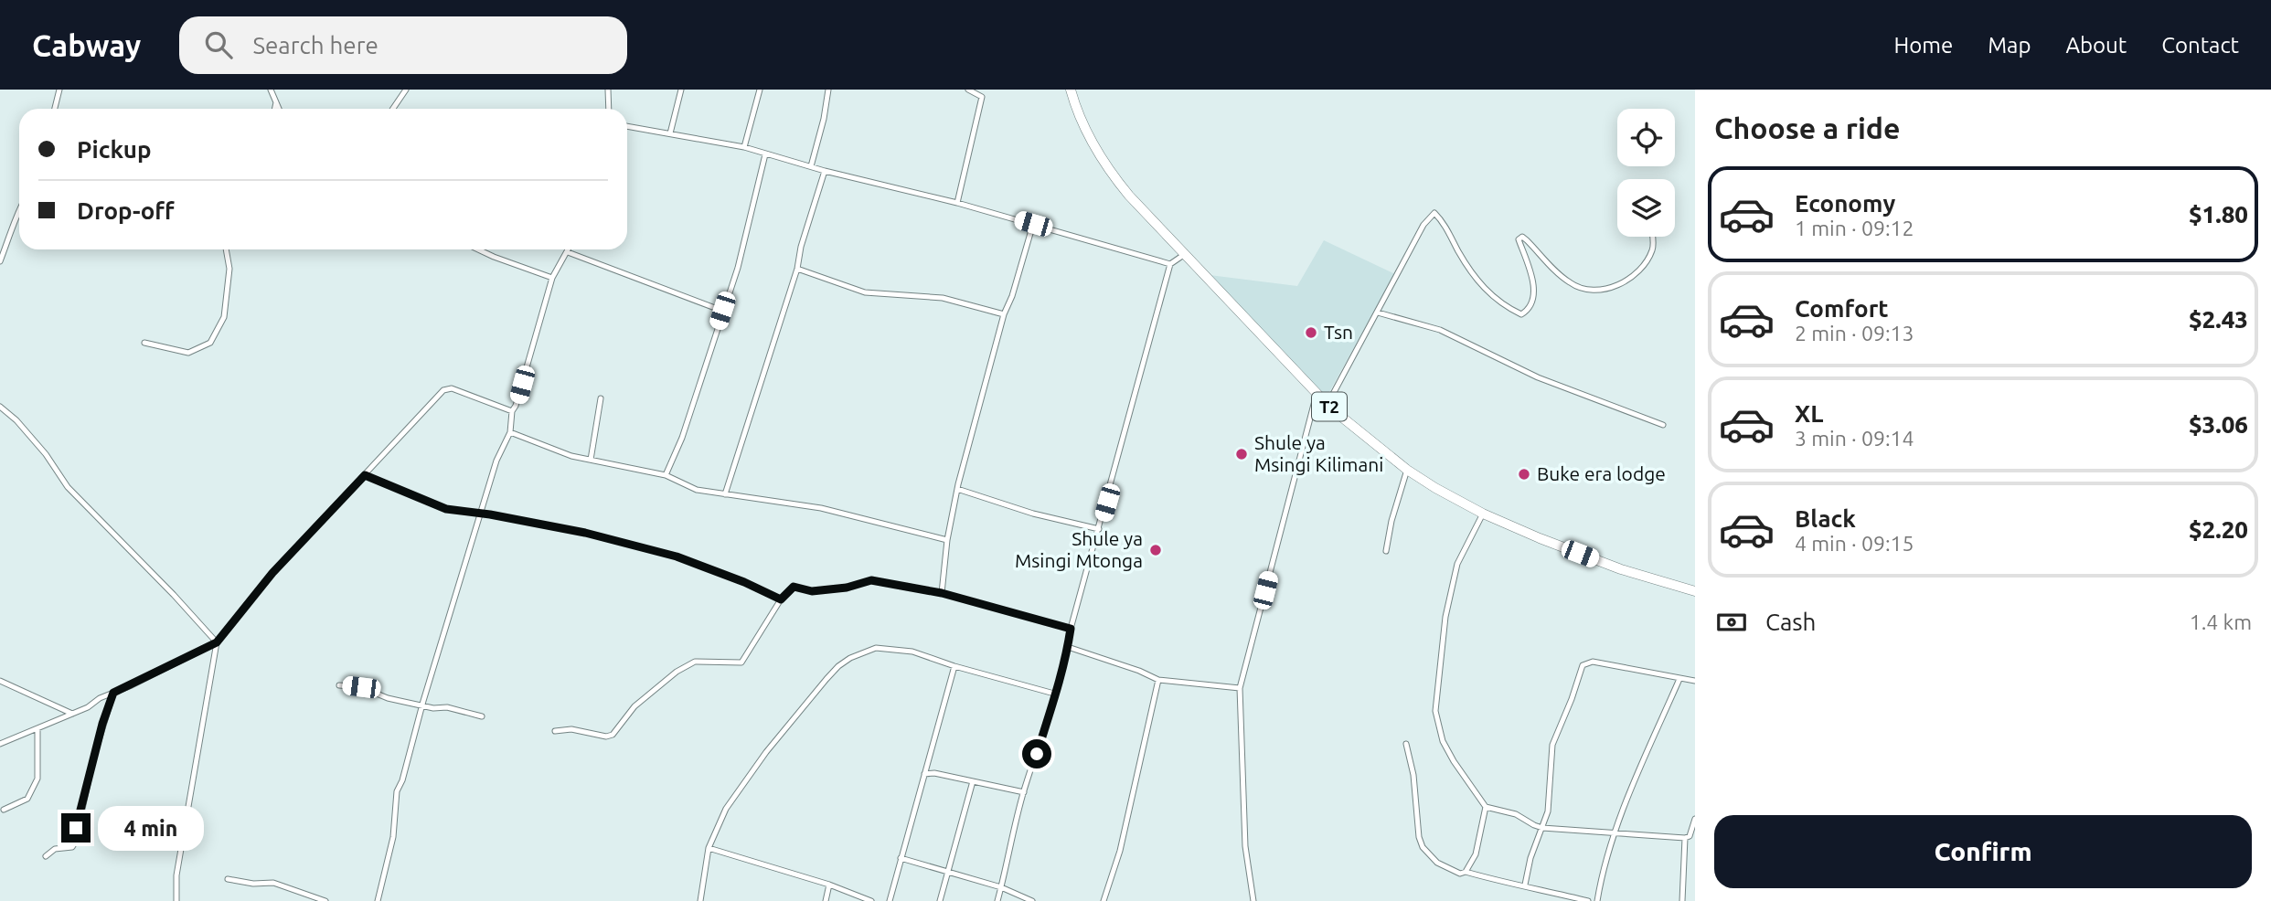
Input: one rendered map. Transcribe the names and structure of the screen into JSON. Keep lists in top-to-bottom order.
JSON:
{
  "streets": {
    "highway": ["T2"]
  },
  "places": [
    "Tsn",
    "Shule ya Msingi Kilimani",
    "Buke era lodge",
    "Shule ya Msingi Mtonga"
  ],
  "page": {
    "header": "Cabway",
    "search": "Search here",
    "nav": [
      "Home",
      "Map",
      "About",
      "Contact"
    ],
    "heading": "Choose a ride",
    "banner": ["Pickup", "Drop-off"],
    "list": [
      {
        "name": "Economy",
        "note": "1 min · 09:12",
        "value": "$1.80"
      },
      {
        "name": "Comfort",
        "note": "2 min · 09:13",
        "value": "$2.43"
      },
      {
        "name": "XL",
        "note": "3 min · 09:14",
        "value": "$3.06"
      },
      {
        "name": "Black",
        "note": "4 min · 09:15",
        "value": "$2.20"
      }
    ],
    "pay": ["Cash", "1.4 km"],
    "buttons": "Confirm",
    "bubble": "4 min"
  }
}
